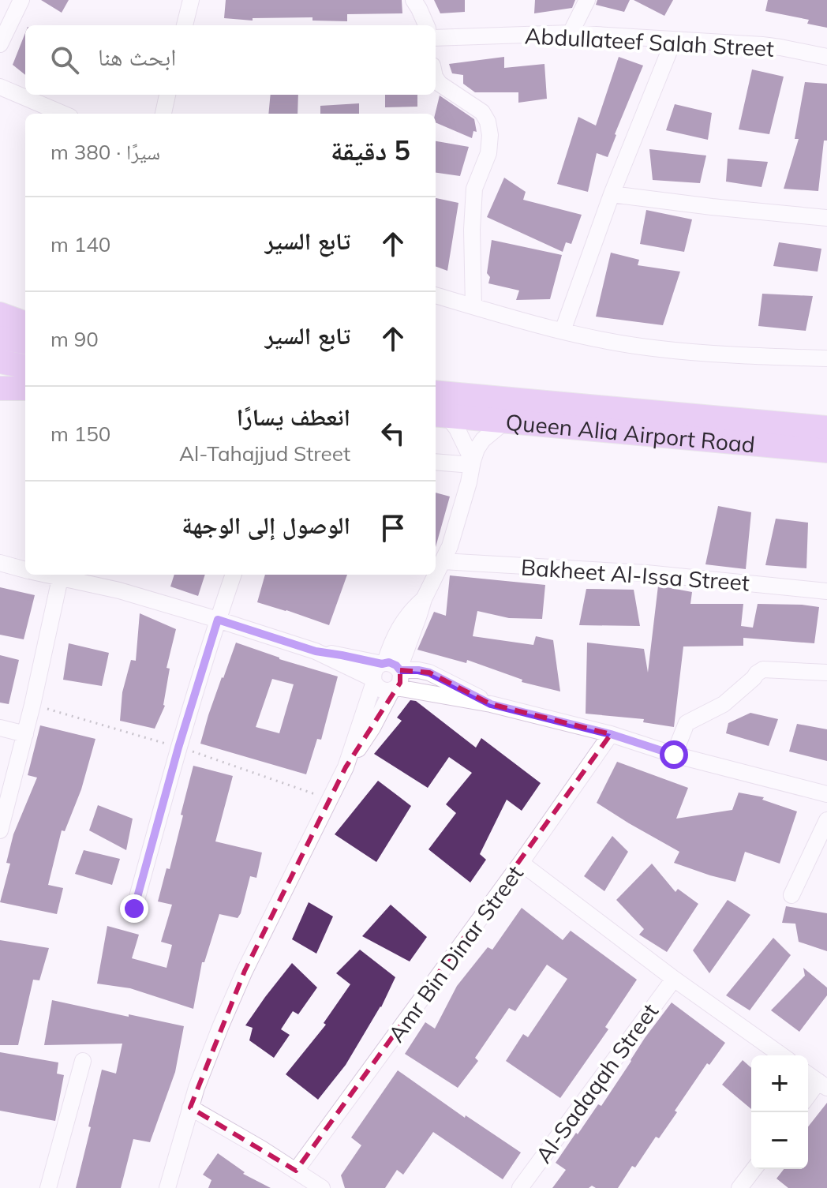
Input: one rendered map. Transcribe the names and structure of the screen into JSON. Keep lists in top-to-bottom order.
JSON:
{
  "streets": {
    "highway": ["Queen Alia Airport Road"],
    "street": [
      "Abdullateef Salah Street",
      "Bakheet Al-Issa Street",
      "Amr Bin Dinar Street",
      "Al-Sadaqah Street"
    ]
  },
  "page": {
    "search": "ابحث هنا",
    "heading": ["5 دقيقة", "سيرًا · 380 m"],
    "list": [
      ["تابع السير", "140 m"],
      ["تابع السير", "90 m"],
      ["انعطف يسارًا", "Al-Tahajjud Street", "150 m"],
      "الوصول إلى الوجهة"
    ],
    "map_buttons": ["+", "−"]
  }
}
